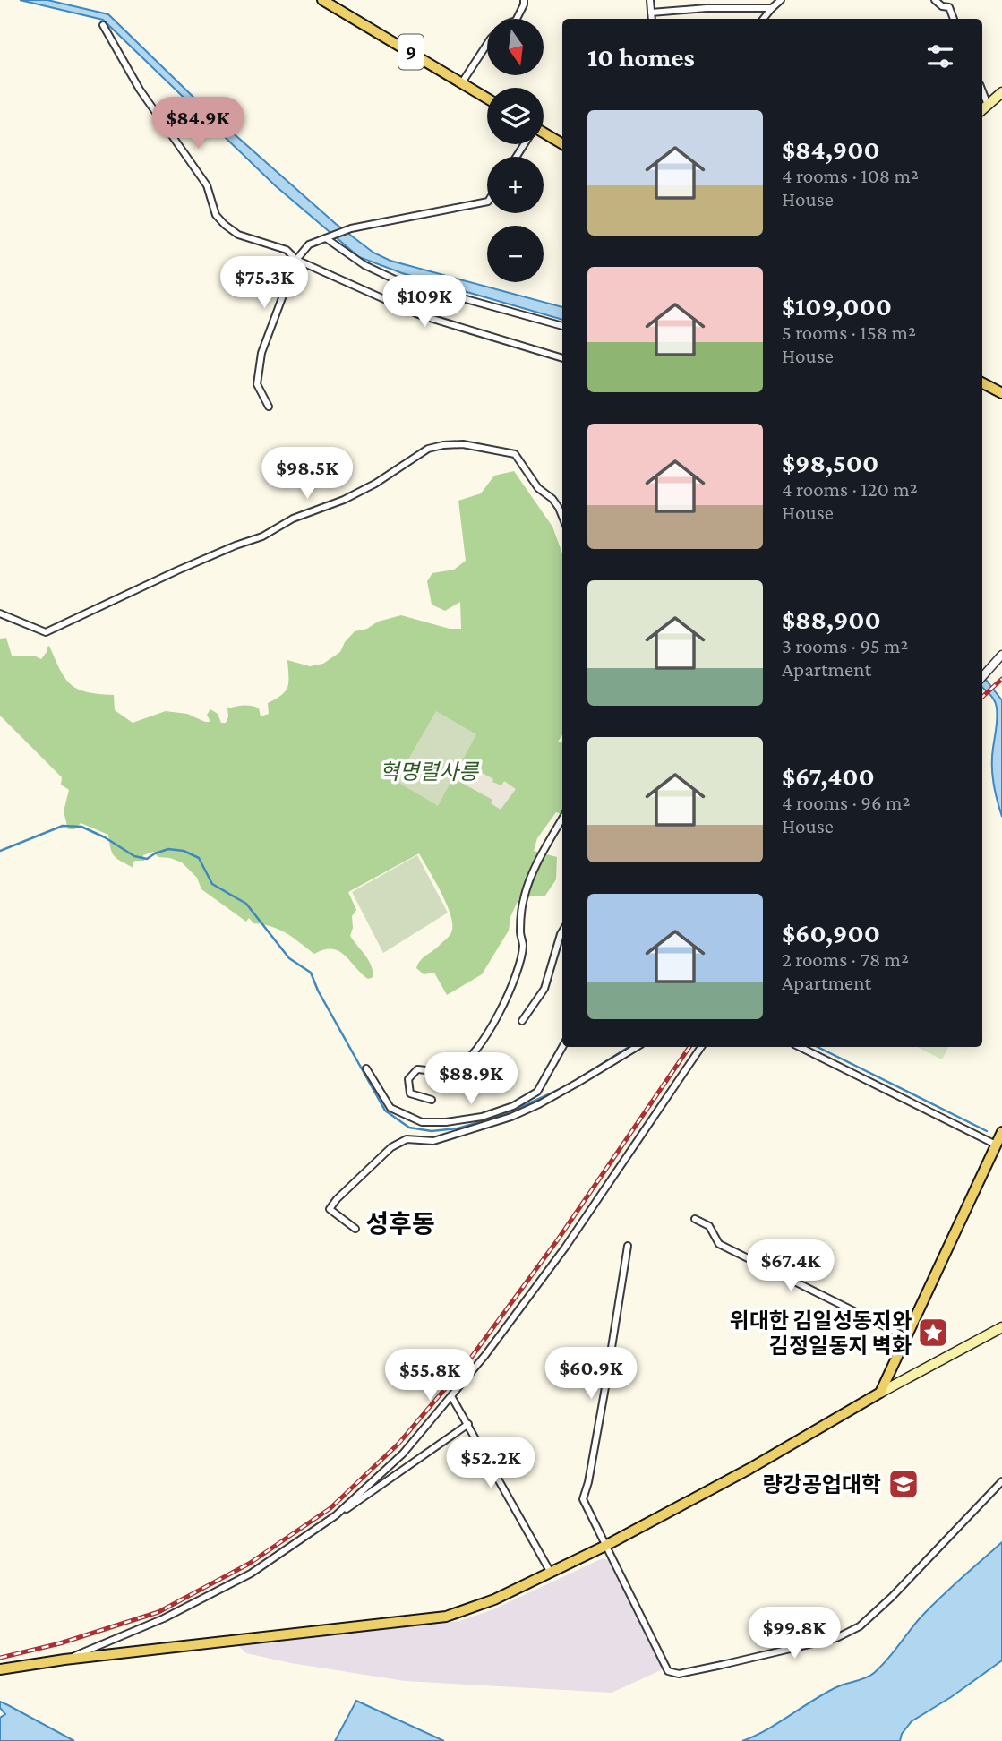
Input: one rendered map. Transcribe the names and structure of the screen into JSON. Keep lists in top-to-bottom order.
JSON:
{
  "streets": {
    "main road": ["9"]
  },
  "districts": ["성후동"],
  "parks": ["혁명렬사릉"],
  "places": {
    "place": ["위대한 김일성동지와 김정일동지 벽화"],
    "school or university": ["량강공업대학"]
  },
  "north": "bottom",
  "page": {
    "map_buttons": ["+", "−"],
    "heading": "10 homes",
    "list": [
      {
        "name": "$84,900",
        "note": "4 rooms · 108 m² · House"
      },
      {
        "name": "$109,000",
        "note": "5 rooms · 158 m² · House"
      },
      {
        "name": "$98,500",
        "note": "4 rooms · 120 m² · House"
      },
      {
        "name": "$88,900",
        "note": "3 rooms · 95 m² · Apartment"
      },
      {
        "name": "$67,400",
        "note": "4 rooms · 96 m² · House"
      },
      {
        "name": "$60,900",
        "note": "2 rooms · 78 m² · Apartment"
      }
    ],
    "price": [
      "$84.9K",
      "$75.3K",
      "$109K",
      "$98.5K",
      "$88.9K",
      "$67.4K",
      "$60.9K",
      "$55.8K",
      "$52.2K",
      "$99.8K"
    ]
  }
}
